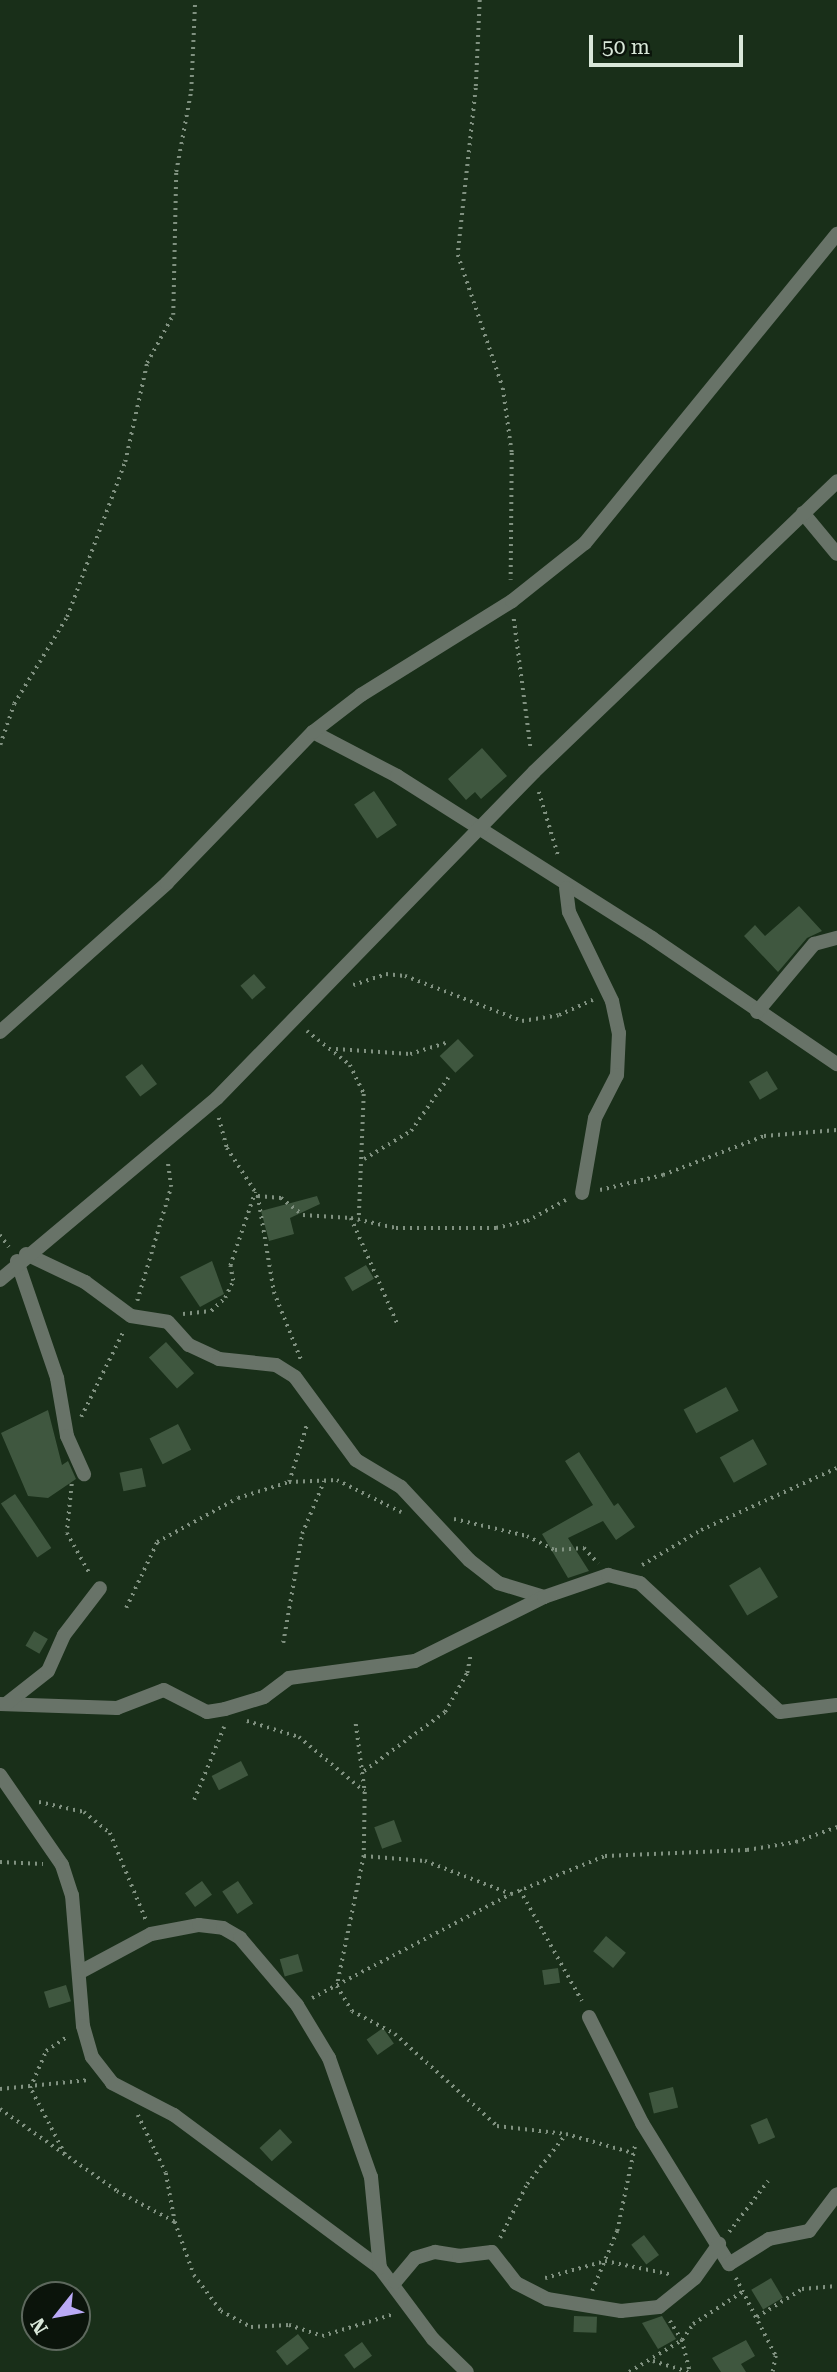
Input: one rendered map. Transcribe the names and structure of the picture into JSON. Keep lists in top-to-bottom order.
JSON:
{
  "scale_bar": "50 m",
  "north": "bottom left"
}
